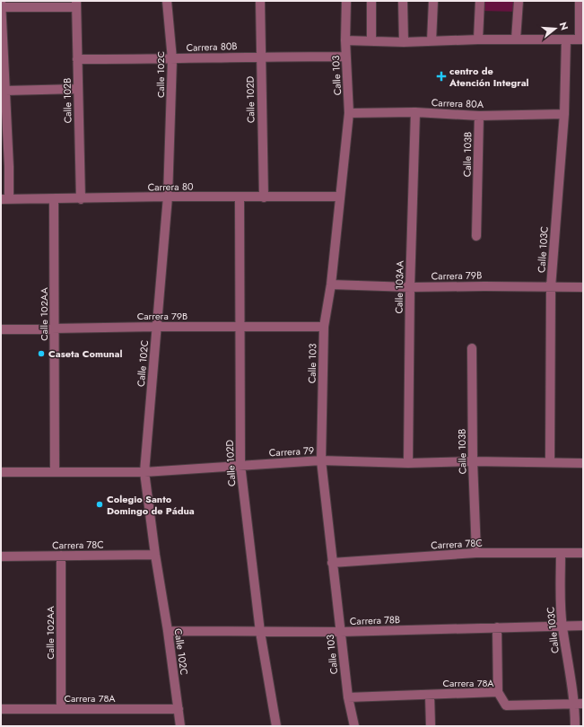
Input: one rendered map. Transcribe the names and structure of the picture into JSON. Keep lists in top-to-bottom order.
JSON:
{
  "streets": {
    "street": [
      "Carrera 80B",
      "Calle 102C",
      "Calle 103",
      "Calle 102D",
      "Calle 102B",
      "Carrera 80A",
      "Calle 103B",
      "Carrera 80",
      "Calle 103C",
      "Carrera 79B",
      "Calle 103AA",
      "Calle 102AA",
      "Carrera 79",
      "Carrera 78C",
      "Carrera 78B",
      "Carrera 78A"
    ]
  },
  "crossings": [
    ["Carrera 80B", "Calle 102C"],
    ["Carrera 80B", "Calle 103"],
    ["Carrera 80B", "Calle 102D"],
    ["Carrera 80B", "Calle 102B"],
    ["Calle 102C", "Carrera 80"],
    ["Calle 102C", "Carrera 79B"],
    ["Calle 102C", "Carrera 79"],
    ["Calle 102C", "Carrera 78C"],
    ["Calle 102C", "Carrera 78B"],
    ["Calle 102C", "Carrera 78A"],
    ["Calle 103", "Carrera 80A"],
    ["Calle 103", "Carrera 80"],
    ["Calle 103", "Carrera 79B"],
    ["Calle 103", "Carrera 79"],
    ["Calle 103", "Carrera 78C"],
    ["Calle 103", "Carrera 78B"],
    ["Calle 103", "Carrera 78A"],
    ["Calle 102D", "Carrera 80"],
    ["Calle 102D", "Carrera 79B"],
    ["Calle 102D", "Carrera 79"],
    ["Calle 102D", "Carrera 78B"],
    ["Calle 102B", "Carrera 80"],
    ["Carrera 80A", "Calle 103B"],
    ["Carrera 80A", "Calle 103C"],
    ["Carrera 80A", "Calle 103AA"],
    ["Calle 103B", "Carrera 79"],
    ["Calle 103B", "Carrera 78C"],
    ["Carrera 80", "Calle 102AA"],
    ["Calle 103C", "Carrera 79B"],
    ["Calle 103C", "Carrera 79"],
    ["Calle 103C", "Carrera 78C"],
    ["Calle 103C", "Carrera 78B"],
    ["Calle 103C", "Carrera 78A"],
    ["Carrera 79B", "Calle 103AA"],
    ["Carrera 79B", "Calle 102AA"],
    ["Calle 103AA", "Carrera 79"],
    ["Calle 102AA", "Carrera 79"],
    ["Calle 102AA", "Carrera 78C"],
    ["Calle 102AA", "Carrera 78A"]
  ],
  "places": {
    "health": ["centro de Atención Integral"],
    "other": ["Caseta Comunal", "Colegio Santo Domingo de Pádua"]
  },
  "north": "right"
}
